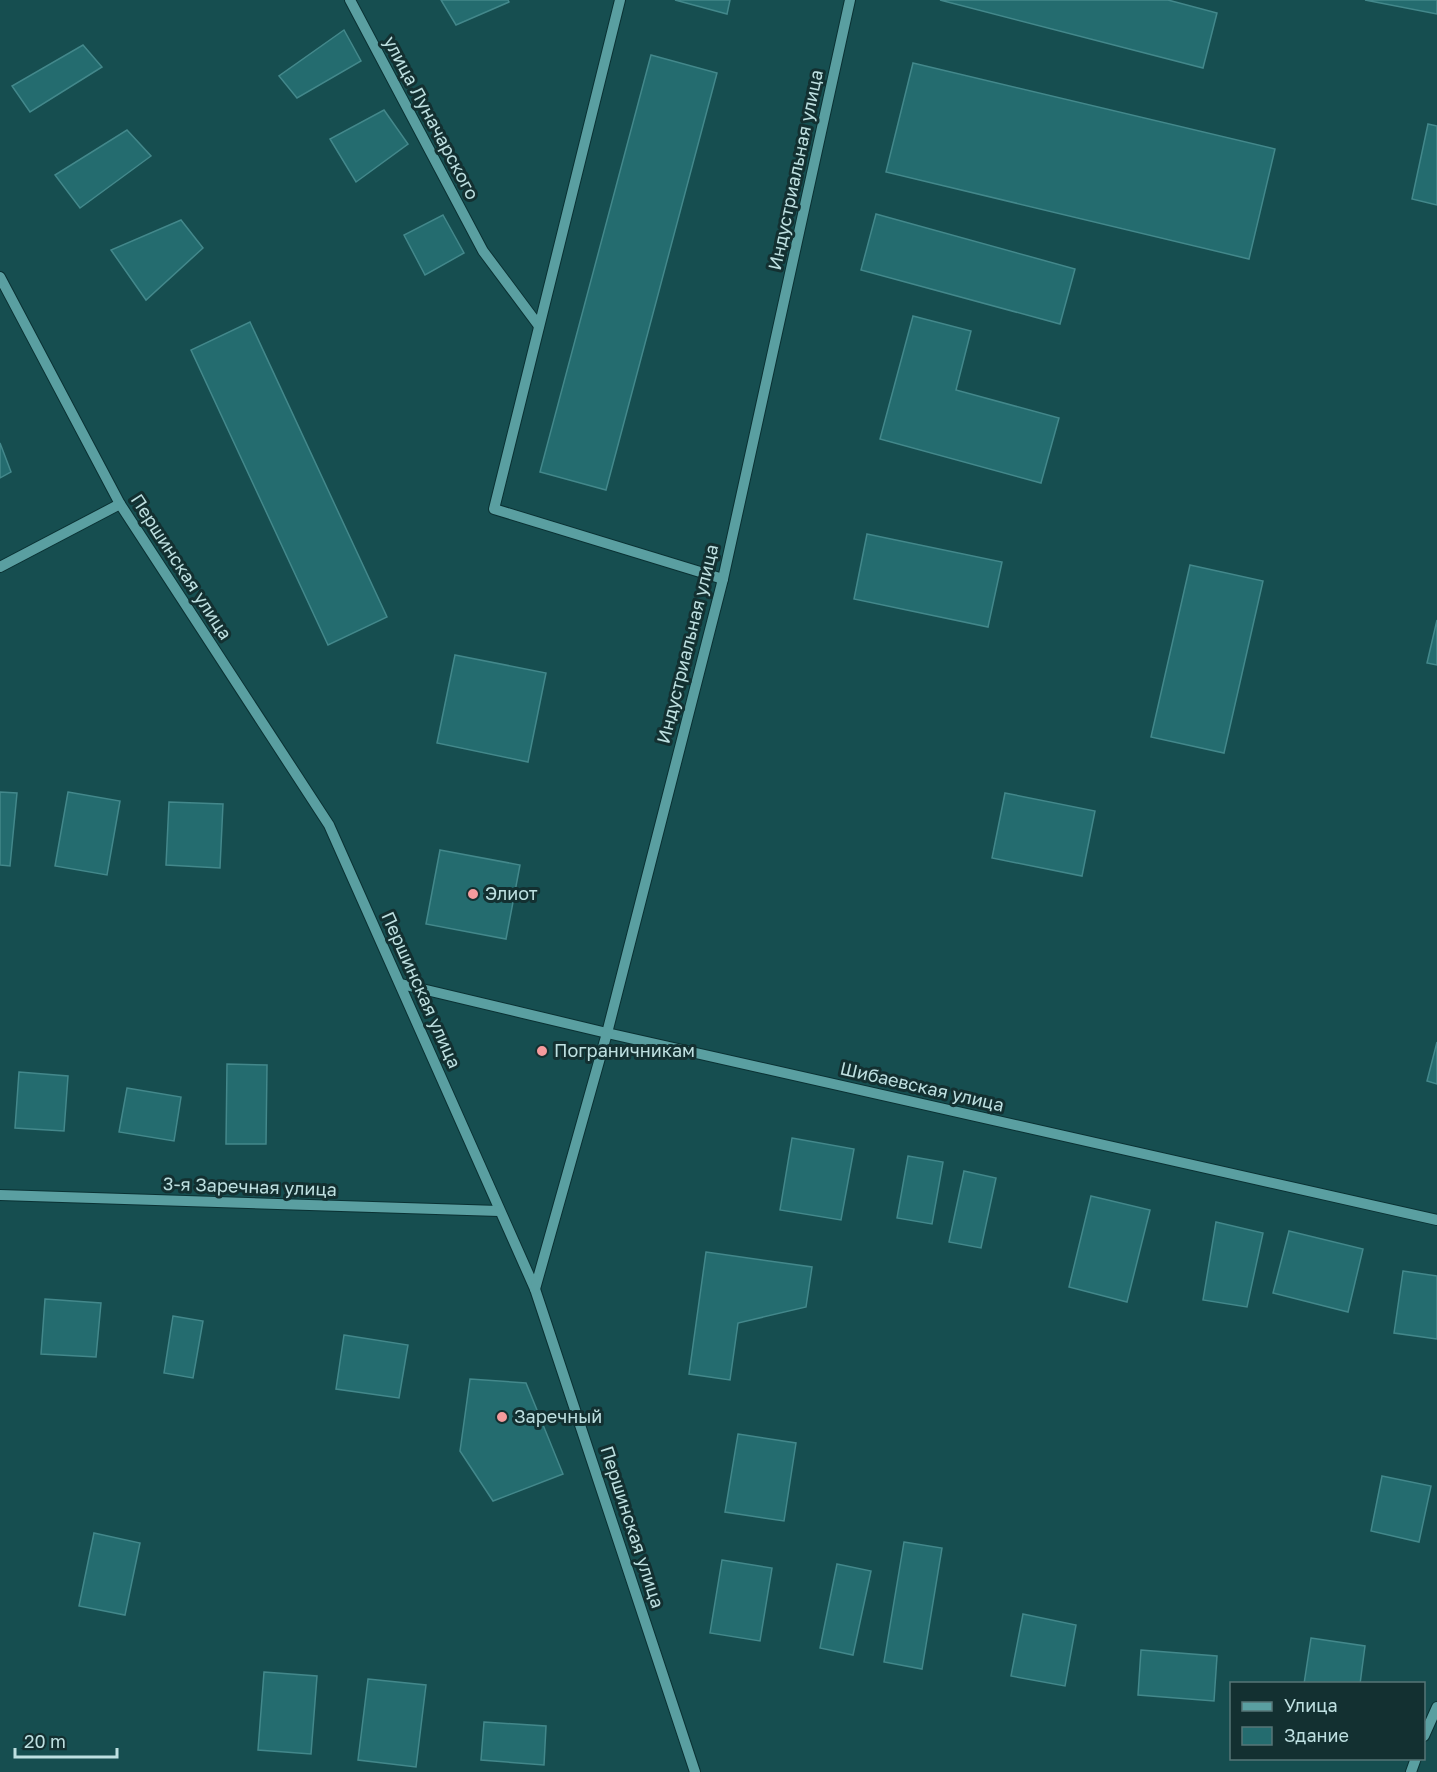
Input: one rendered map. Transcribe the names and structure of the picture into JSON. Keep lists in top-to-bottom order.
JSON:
{
  "streets": {
    "street": [
      "улица Луначарского",
      "Индустриальная улица",
      "Першинская улица",
      "Шибаевская улица",
      "3-я Заречная улица"
    ]
  },
  "crossings": [
    ["Индустриальная улица", "Першинская улица"],
    ["Индустриальная улица", "Шибаевская улица"],
    ["Першинская улица", "Шибаевская улица"],
    ["Першинская улица", "3-я Заречная улица"]
  ],
  "places": ["Элиот", "Пограничникам", "Заречный"],
  "legend": ["Улица", "Здание"],
  "scale_bar": "20 m"
}
